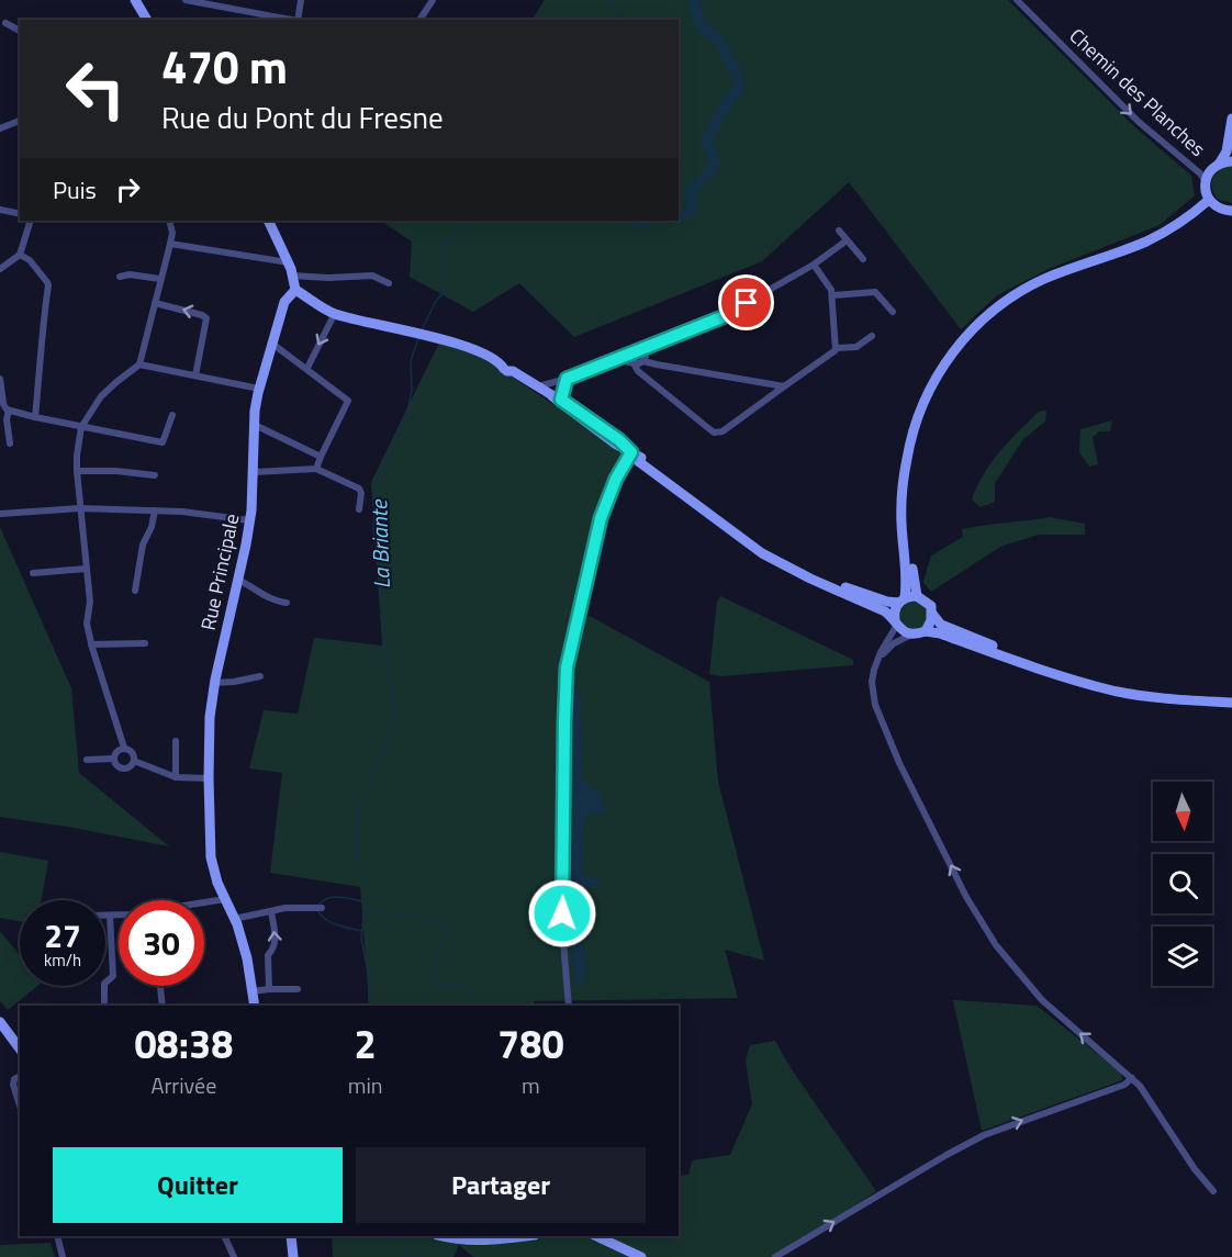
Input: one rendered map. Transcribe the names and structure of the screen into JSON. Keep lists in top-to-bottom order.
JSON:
{
  "streets": {
    "main road": ["Rue Principale"],
    "street": ["Chemin des Planches"]
  },
  "one_way": ["Chemin des Planches"],
  "water": ["La Briante"],
  "north": "bottom",
  "page": {
    "turn": ["470 m", "Rue du Pont du Fresne"],
    "then": "Puis",
    "speed": "27 km/h",
    "limit": "30",
    "eta": [
      "08:38",
      "Arrivée",
      "2",
      "min",
      "780",
      "m"
    ],
    "buttons": ["Quitter", "Partager"]
  }
}
